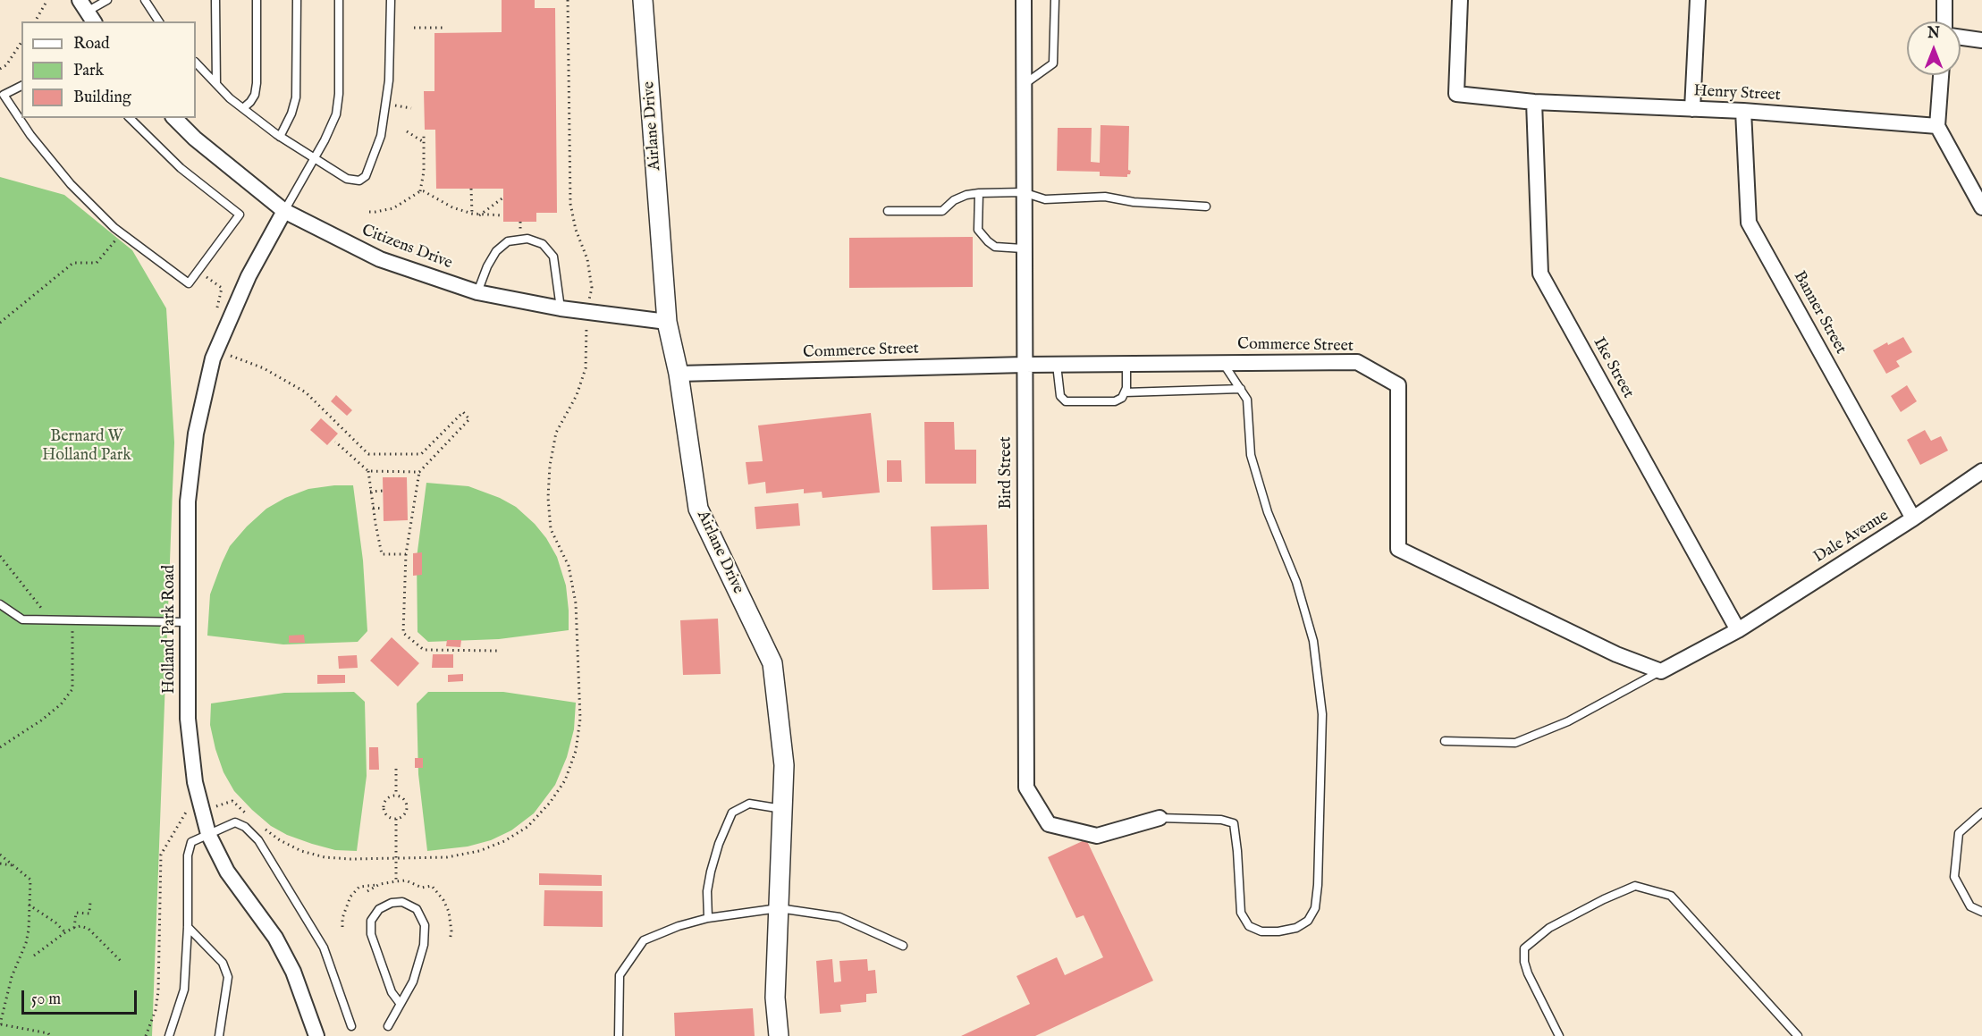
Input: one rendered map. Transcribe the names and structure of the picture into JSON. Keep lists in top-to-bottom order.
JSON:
{
  "streets": {
    "street": [
      "Henry Street",
      "Airlane Drive",
      "Citizens Drive",
      "Banner Street",
      "Commerce Street",
      "Ike Street",
      "Bird Street",
      "Dale Avenue",
      "Holland Park Road"
    ]
  },
  "crossings": [
    ["Henry Street", "Banner Street"],
    ["Henry Street", "Ike Street"],
    ["Airlane Drive", "Citizens Drive"],
    ["Airlane Drive", "Commerce Street"],
    ["Citizens Drive", "Holland Park Road"],
    ["Banner Street", "Dale Avenue"],
    ["Commerce Street", "Bird Street"],
    ["Ike Street", "Dale Avenue"]
  ],
  "parks": ["Bernard W Holland Park"],
  "legend": ["Road", "Park", "Building"],
  "scale_bar": "50 m",
  "north": "top"
}
